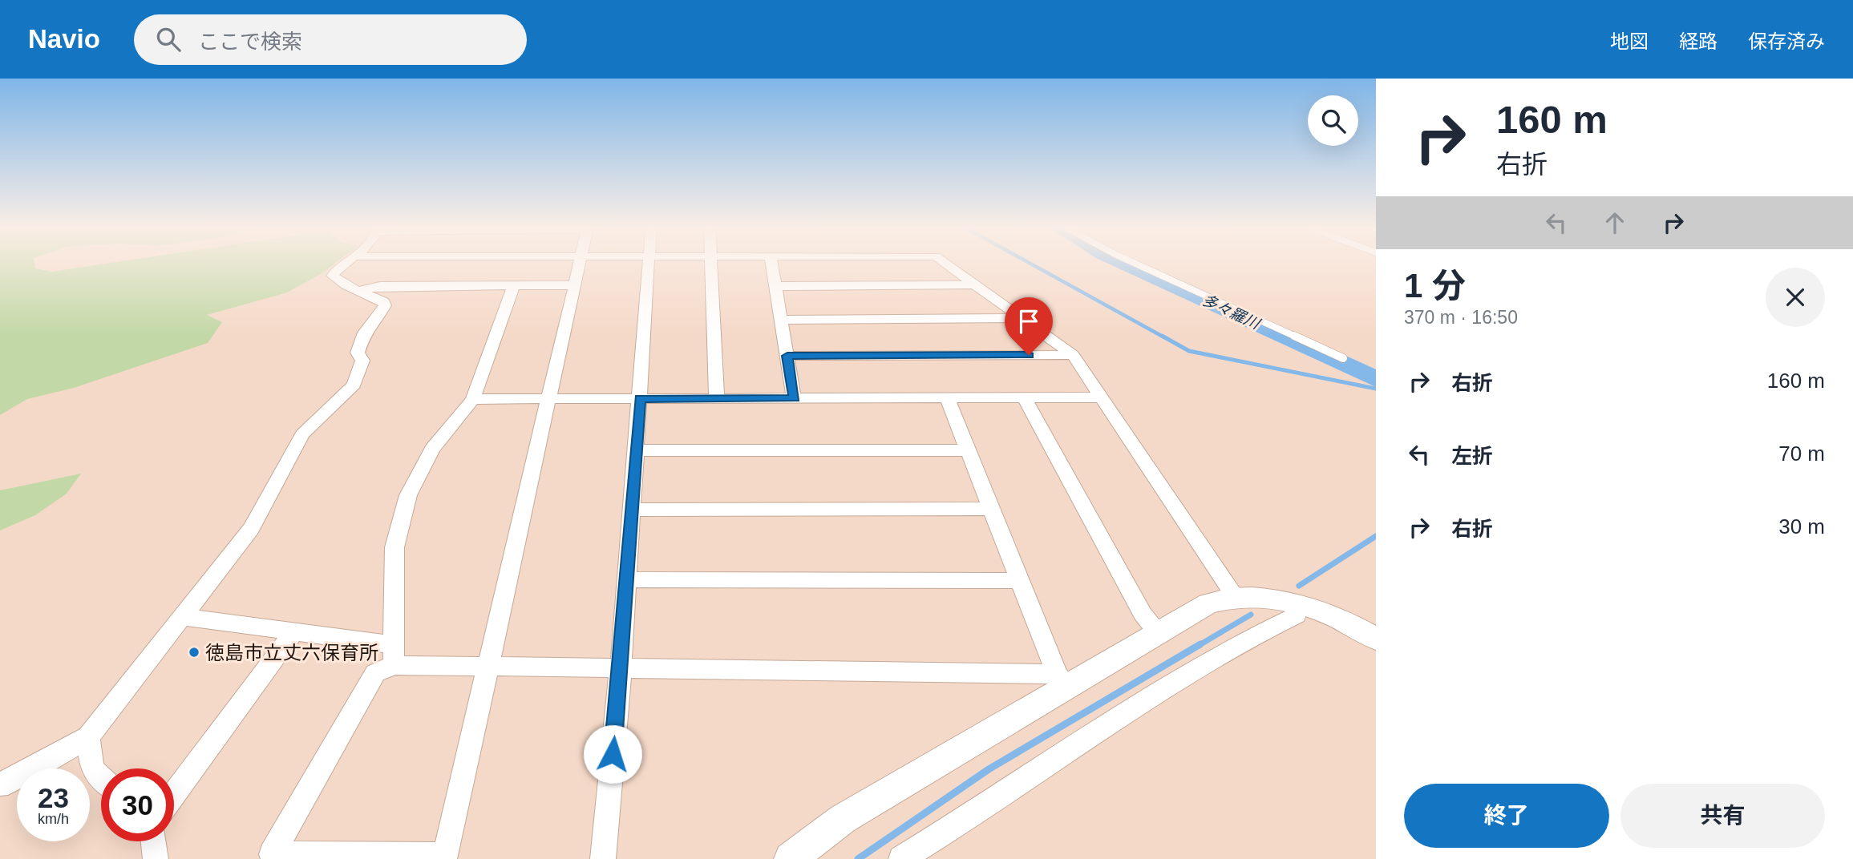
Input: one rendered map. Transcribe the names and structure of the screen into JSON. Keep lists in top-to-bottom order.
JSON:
{
  "water": ["多々羅川"],
  "places": ["徳島市立丈六保育所"],
  "page": {
    "header": "Navio",
    "search": "ここで検索",
    "nav": ["地図", "経路", "保存済み"],
    "turn": ["160 m", "右折"],
    "heading": ["1 分", "370 m · 16:50"],
    "list": [
      {
        "name": "右折",
        "value": "160 m"
      },
      {
        "name": "左折",
        "value": "70 m"
      },
      {
        "name": "右折",
        "value": "30 m"
      }
    ],
    "speed": "23 km/h",
    "limit": "30",
    "buttons": ["終了", "共有"]
  }
}
